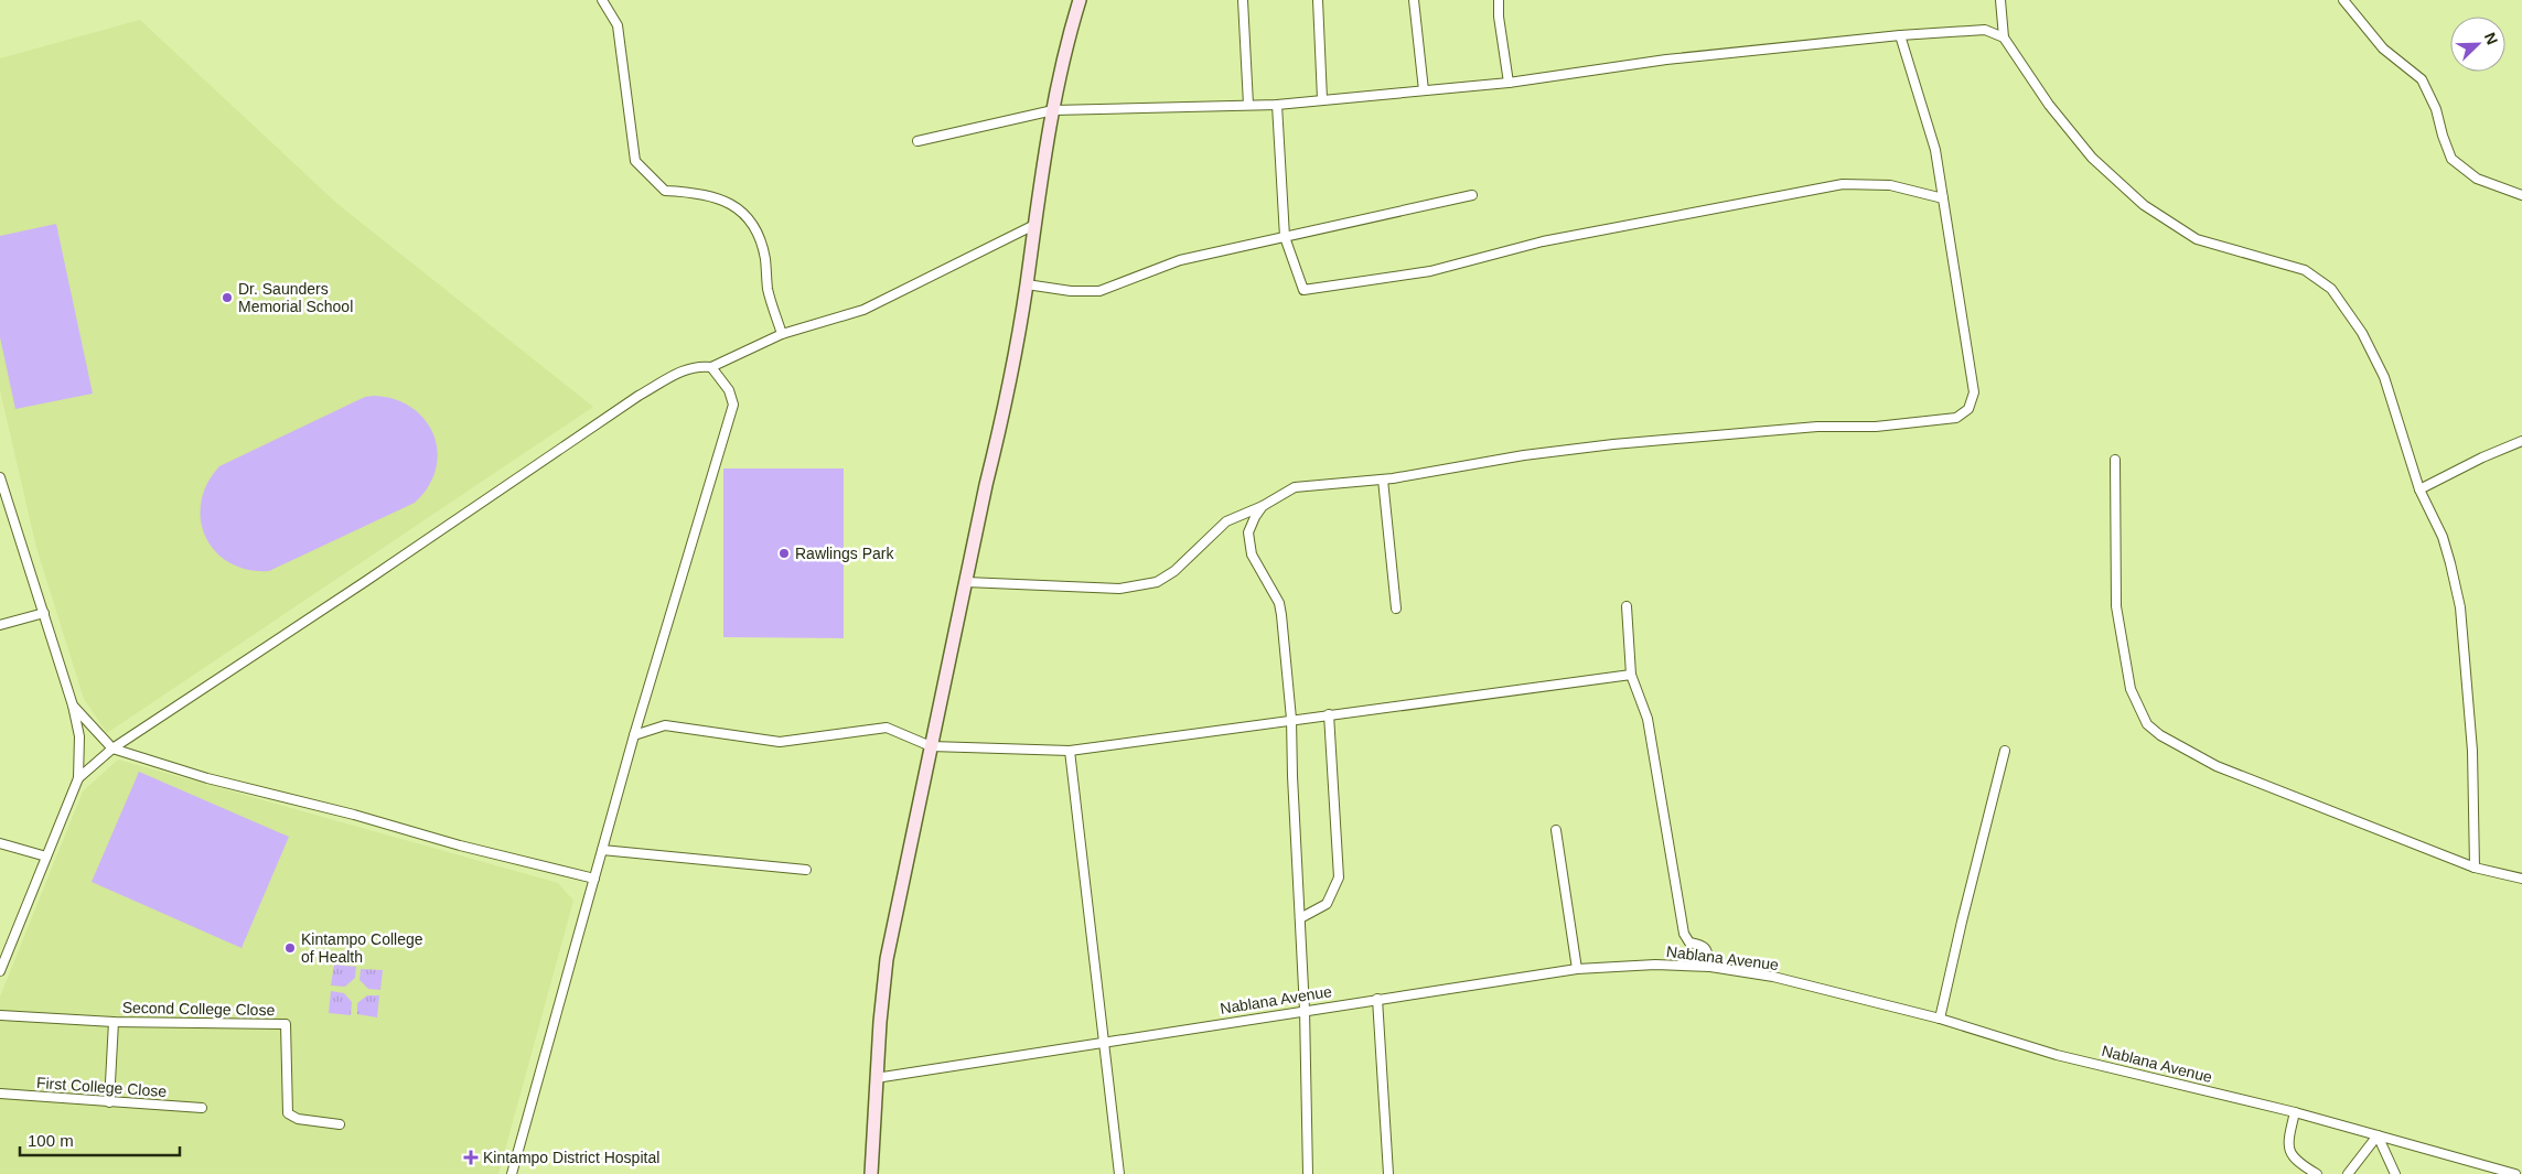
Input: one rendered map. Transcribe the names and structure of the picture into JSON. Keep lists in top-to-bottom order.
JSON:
{
  "streets": {
    "street": ["Nablana Avenue", "Second College Close", "First College Close"]
  },
  "places": {
    "other": ["Dr. Saunders Memorial School", "Rawlings Park", "Kintampo College of Health"],
    "health": ["Kintampo District Hospital"]
  },
  "scale_bar": "100 m",
  "north": "top right"
}
